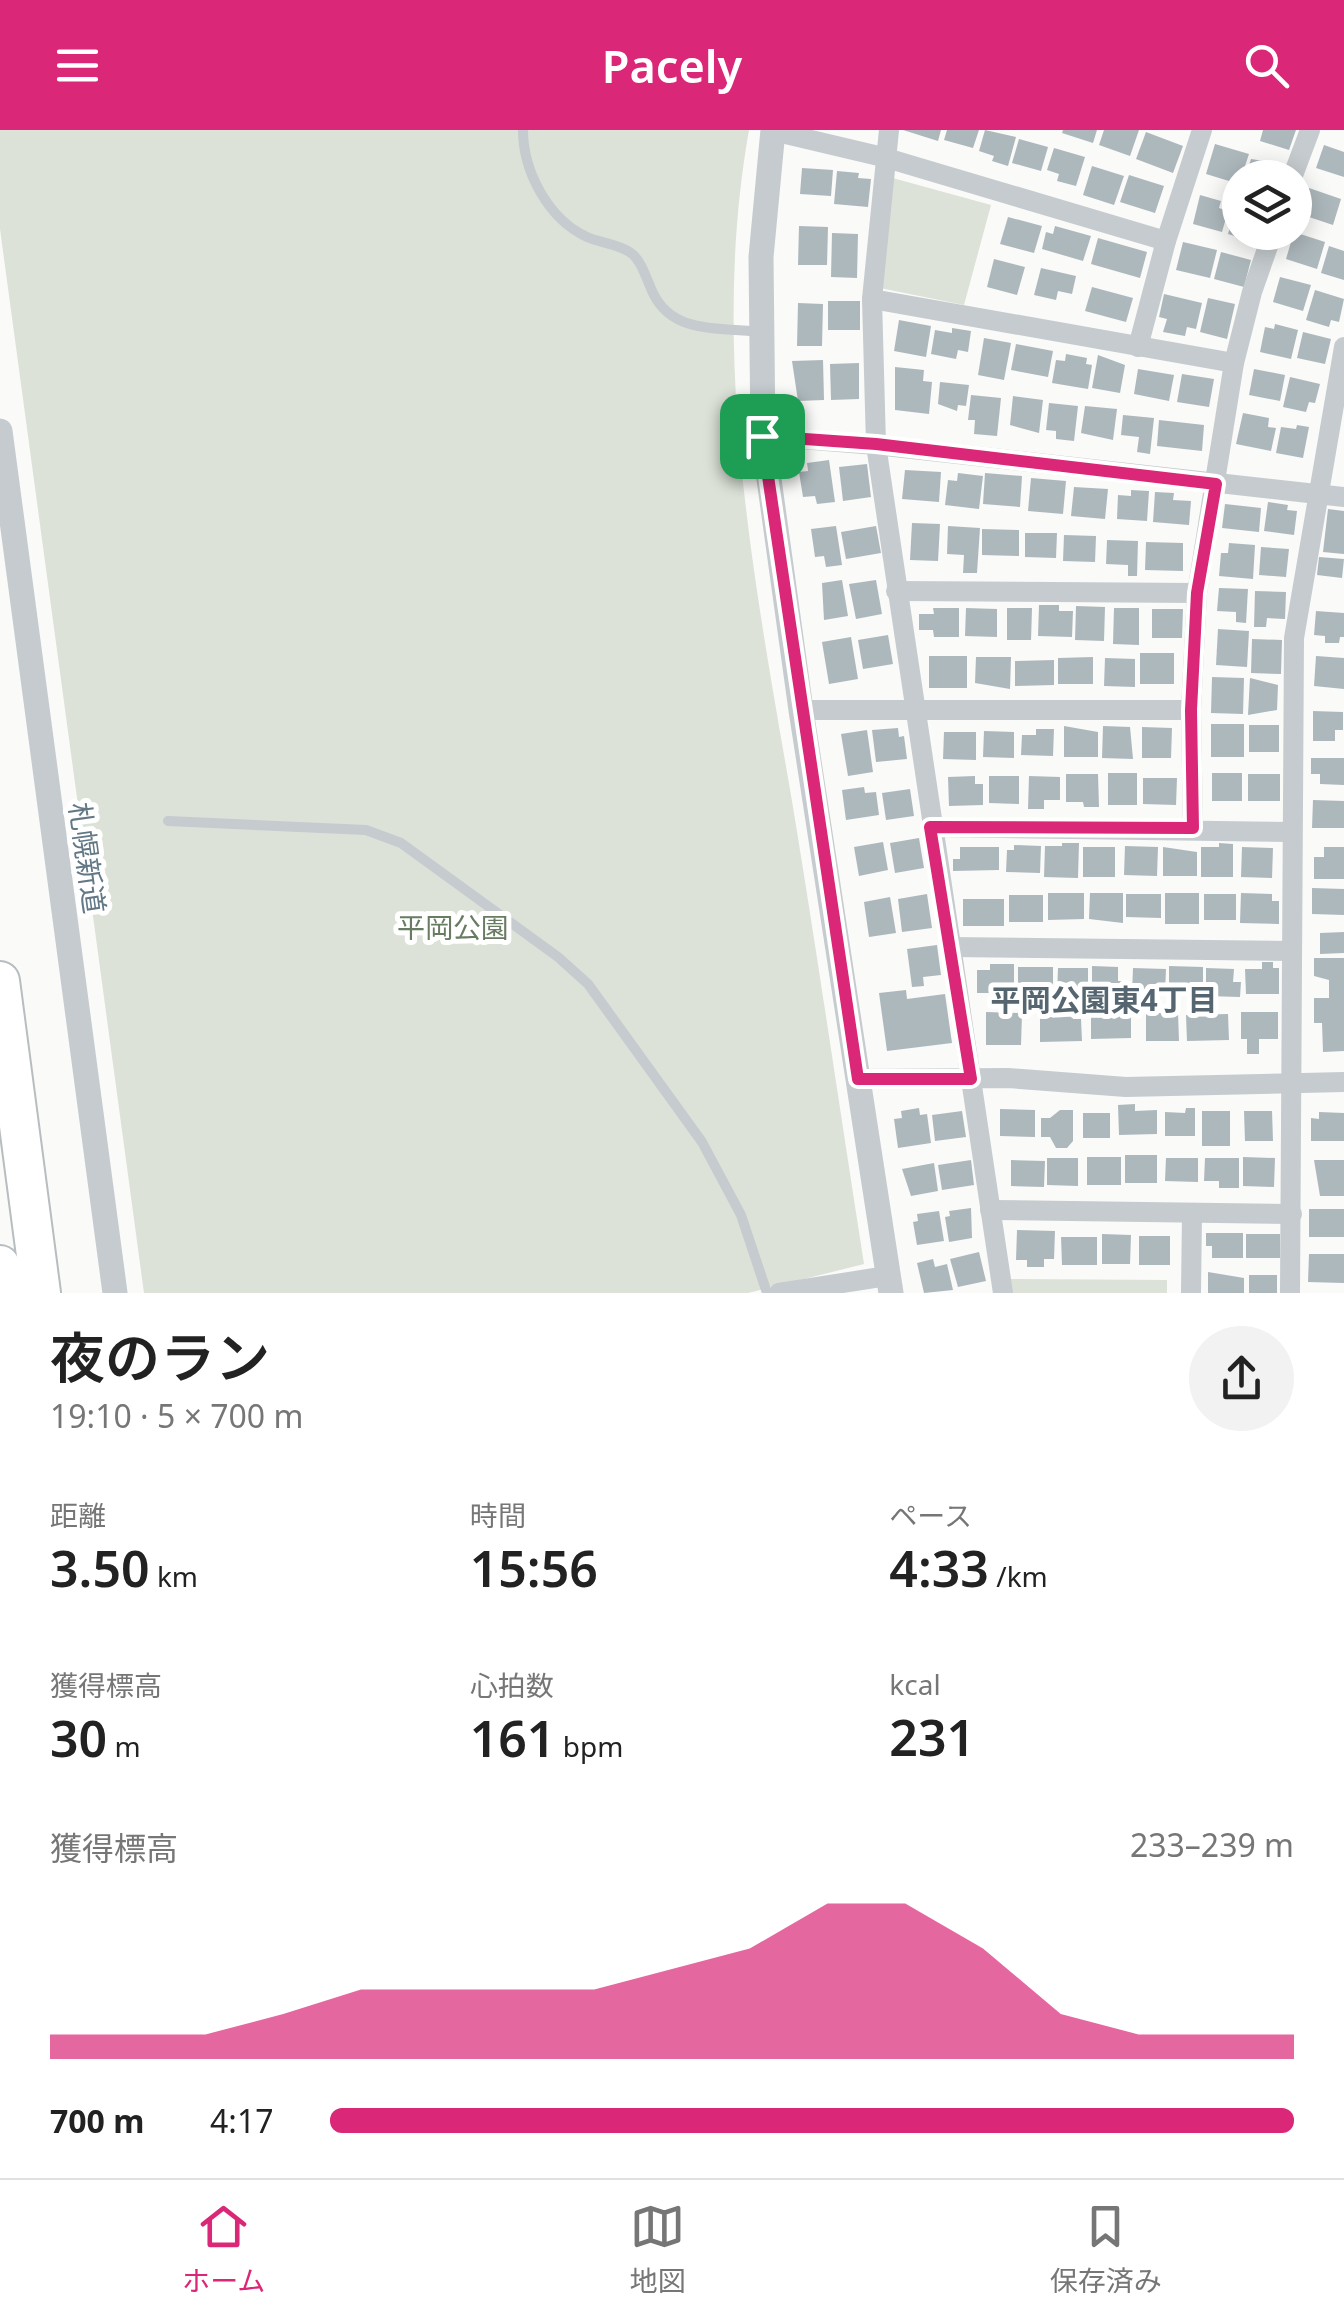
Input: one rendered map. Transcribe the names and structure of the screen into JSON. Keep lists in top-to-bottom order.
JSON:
{
  "streets": {
    "street": ["札幌新道"]
  },
  "districts": ["平岡公園東4丁目"],
  "parks": ["平岡公園"],
  "page": {
    "header": "Pacely",
    "heading": ["夜のラン", "19:10 · 5 × 700 m"],
    "stats": [
      ["距離", "3.50 km"],
      ["時間", "15:56"],
      ["ペース", "4:33 /km"],
      ["獲得標高", "30 m"],
      ["心拍数", "161 bpm"],
      ["kcal", "231"]
    ],
    "chart": ["獲得標高", "233–239 m"],
    "list": [
      {
        "name": "700 m",
        "note": "4:17"
      }
    ],
    "tabs": ["ホーム", "地図", "保存済み"]
  }
}
